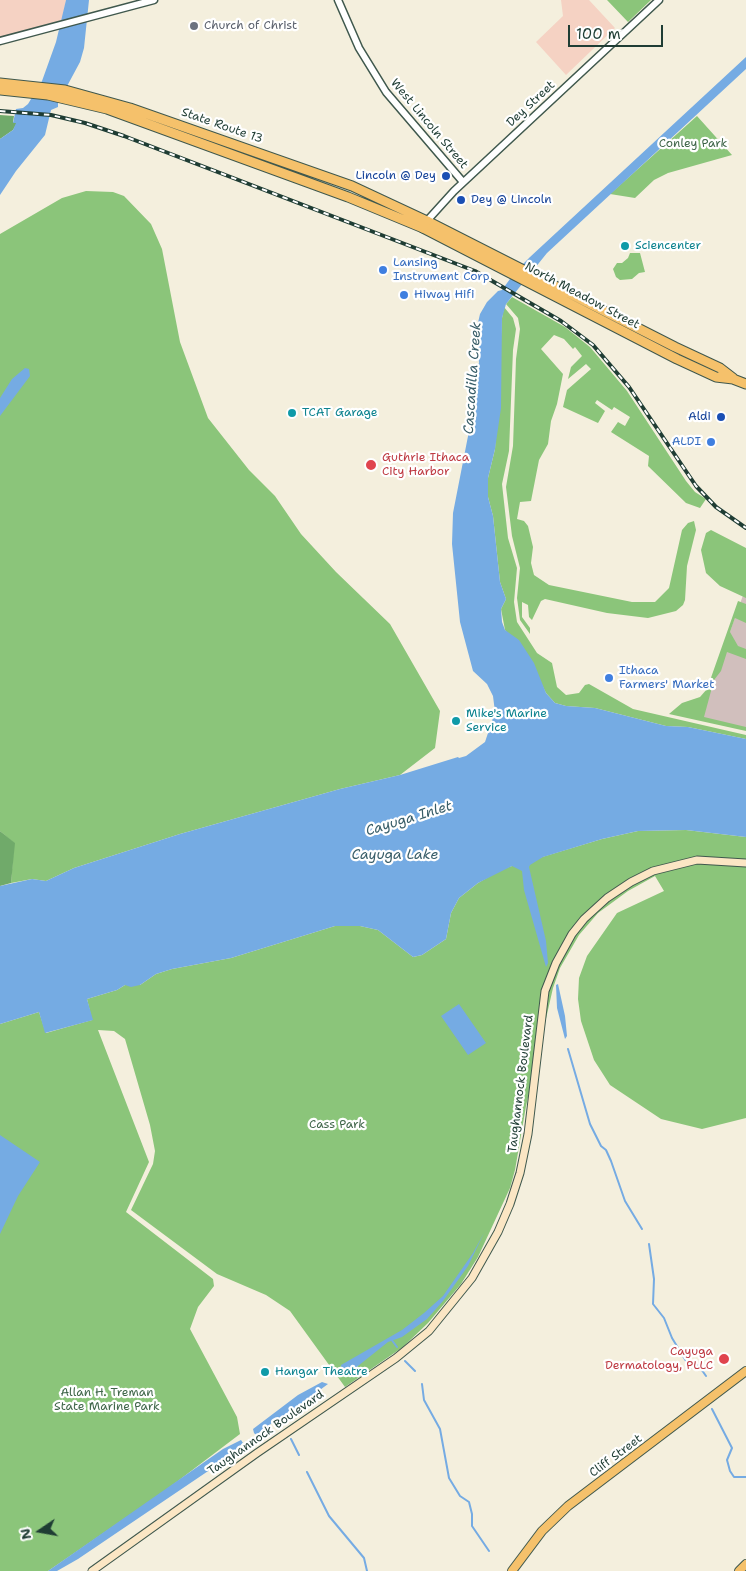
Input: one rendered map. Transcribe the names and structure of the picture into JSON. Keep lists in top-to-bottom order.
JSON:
{
  "streets": {
    "highway": ["State Route 13", "North Meadow Street"],
    "main road": ["Taughannock Boulevard", "Cliff Street"],
    "street": ["Dey Street", "West Lincoln Street"]
  },
  "crossings": [
    ["Dey Street", "West Lincoln Street"],
    ["Dey Street", "State Route 13"],
    ["Dey Street", "North Meadow Street"],
    ["State Route 13", "North Meadow Street"]
  ],
  "water": ["Cascadilla Creek", "Cayuga Inlet", "Cayuga Lake"],
  "parks": ["Conley Park", "Cass Park", "Allan H. Treman State Marine Park"],
  "places": [
    "Church of Christ",
    "Lincoln @ Dey",
    "Dey @ Lincoln",
    "Sciencenter",
    "Lansing Instrument Corp",
    "Hiway Hifi",
    "TCAT Garage",
    "Aldi",
    "ALDI",
    "Guthrie Ithaca City Harbor",
    "Ithaca Farmers' Market",
    "Mike's Marine Service",
    "Cayuga Dermatology, PLLC",
    "Hangar Theatre"
  ],
  "scale_bar": "100 m",
  "north": "left"
}
